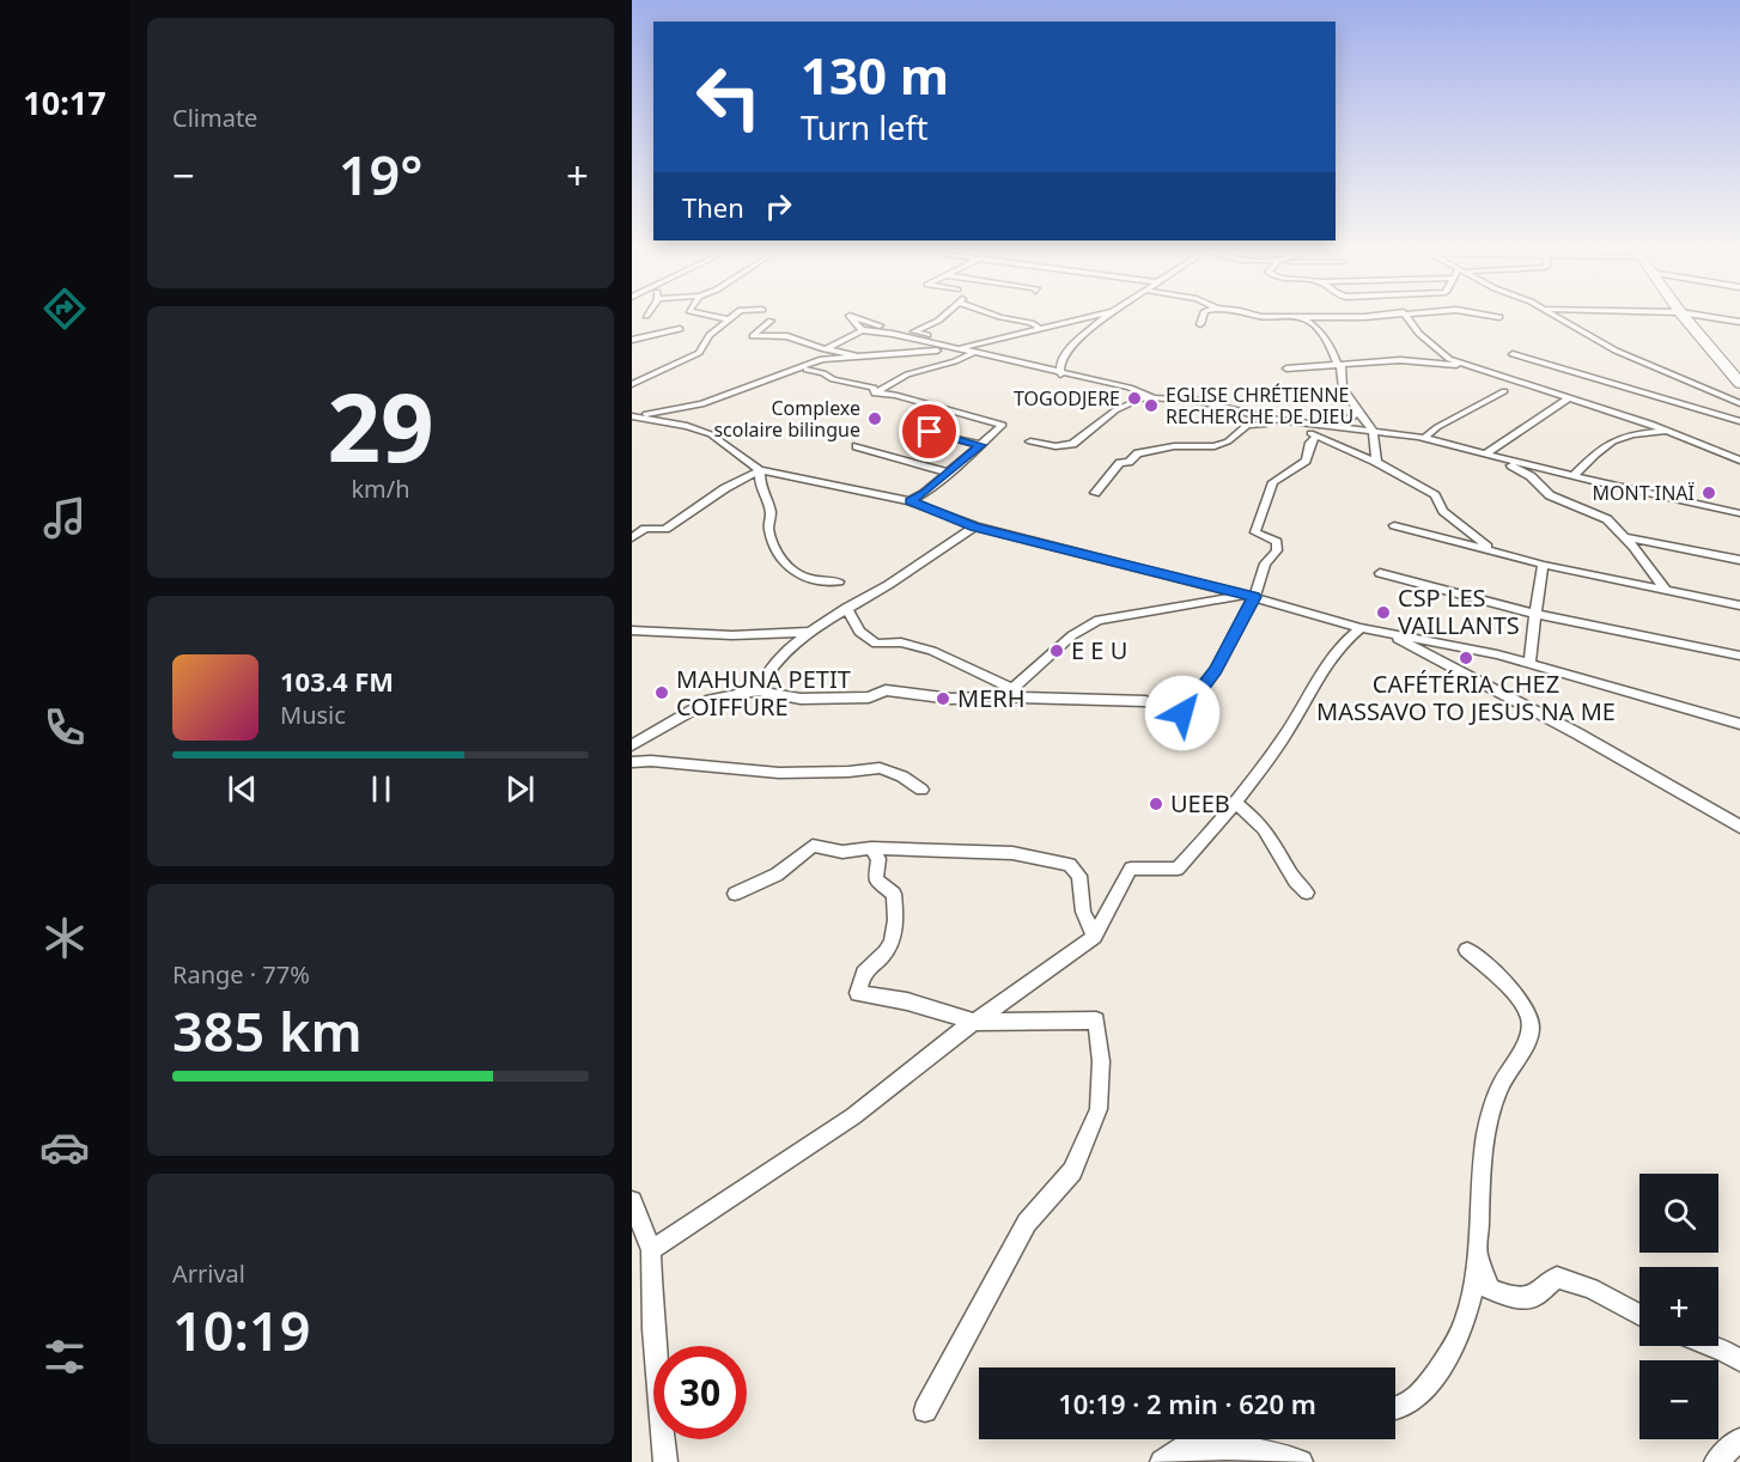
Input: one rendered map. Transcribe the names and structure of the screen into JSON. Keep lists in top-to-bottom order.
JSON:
{
  "places": [
    "TOGODJERE",
    "EGLISE CHRÉTIENNE RECHERCHE DE DIEU",
    "Complexe scolaire bilingue",
    "MONT INAÏ",
    "CSP LES VAILLANTS",
    "E E U",
    "CAFÉTÉRIA CHEZ MASSAVO TO JESUS NA ME",
    "MAHUNA PETIT COIFFURE",
    "MERH",
    "UEEB"
  ],
  "page": {
    "tabs": "10:17",
    "tile": [
      "Climate",
      ["29", "km/h"],
      ["Range · 77%", "385 km"],
      ["Arrival", "10:19"]
    ],
    "turn": ["130 m", "Turn left"],
    "heat": ["−", "19°", "+"],
    "then": "Then",
    "song": ["103.4 FM", "Music"],
    "map_buttons": ["+", "−"],
    "limit": "30",
    "trip": "10:19 · 2 min · 620 m"
  }
}
